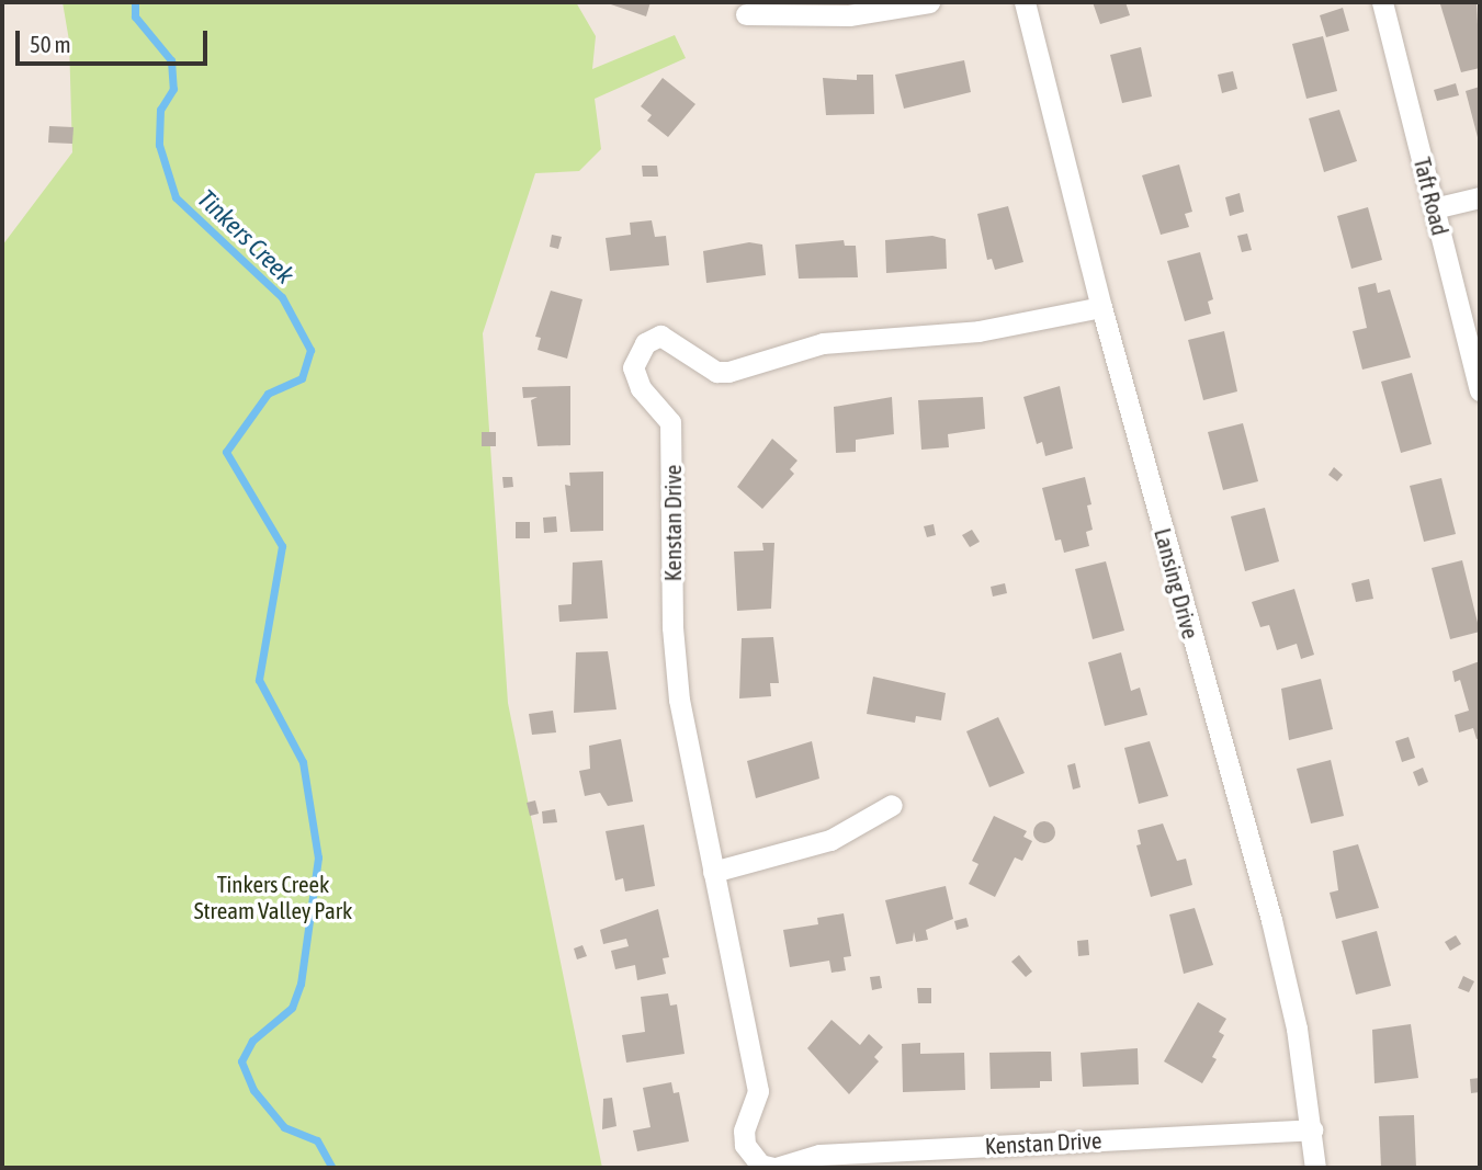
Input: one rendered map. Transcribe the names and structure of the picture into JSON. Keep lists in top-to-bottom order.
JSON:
{
  "streets": {
    "street": ["Taft Road", "Kenstan Drive", "Lansing Drive"]
  },
  "crossings": [
    ["Kenstan Drive", "Lansing Drive"]
  ],
  "water": ["Tinkers Creek"],
  "parks": ["Tinkers Creek Stream Valley Park"],
  "scale_bar": "50 m"
}
